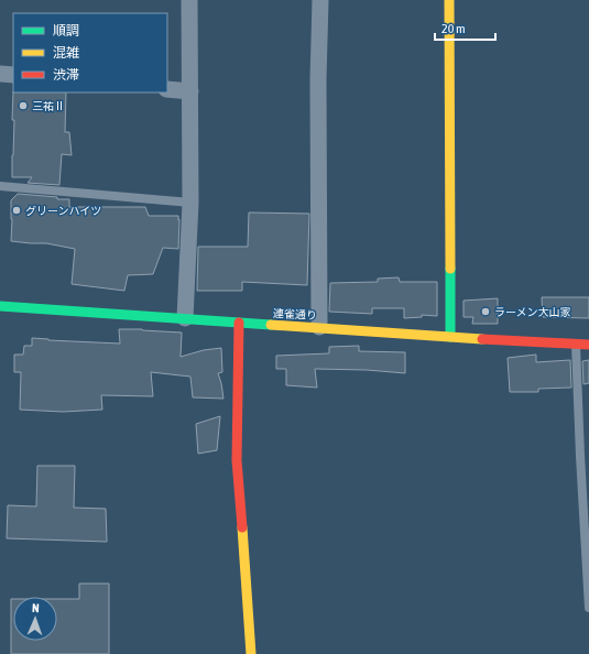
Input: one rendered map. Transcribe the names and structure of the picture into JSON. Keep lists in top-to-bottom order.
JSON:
{
  "streets": {
    "street": ["連雀通り"]
  },
  "places": ["三祐Ⅱ", "グリーンハイツ", "ラーメン大山家"],
  "legend": ["順調", "混雑", "渋滞"],
  "scale_bar": "20 m",
  "north": "top"
}
